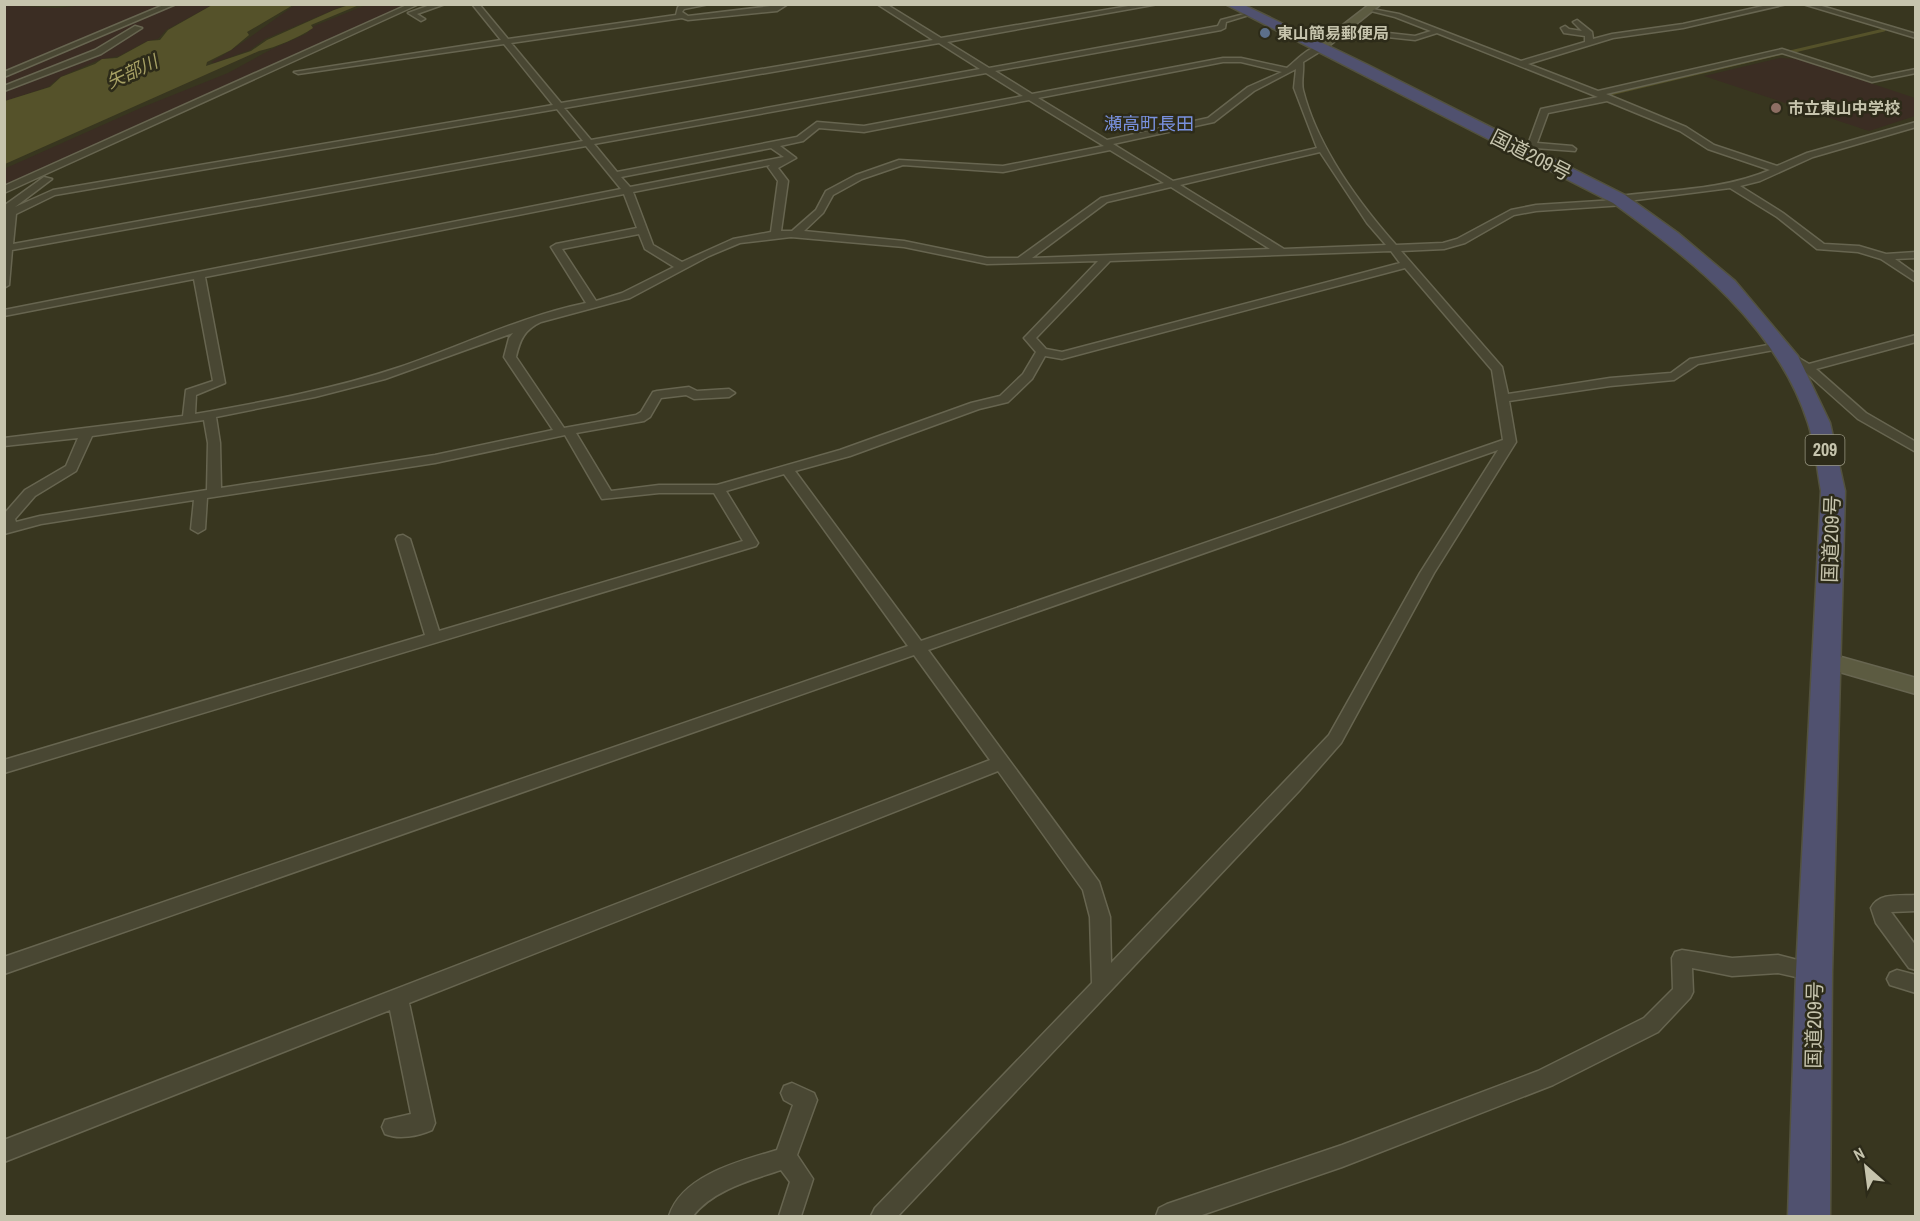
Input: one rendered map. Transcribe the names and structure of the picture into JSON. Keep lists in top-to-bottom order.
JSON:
{
  "streets": {
    "highway": ["国道209号", "209"]
  },
  "districts": ["瀬高町長田"],
  "water": ["矢部川"],
  "places": ["東山簡易郵便局", "市立東山中学校"],
  "north": "top left"
}
